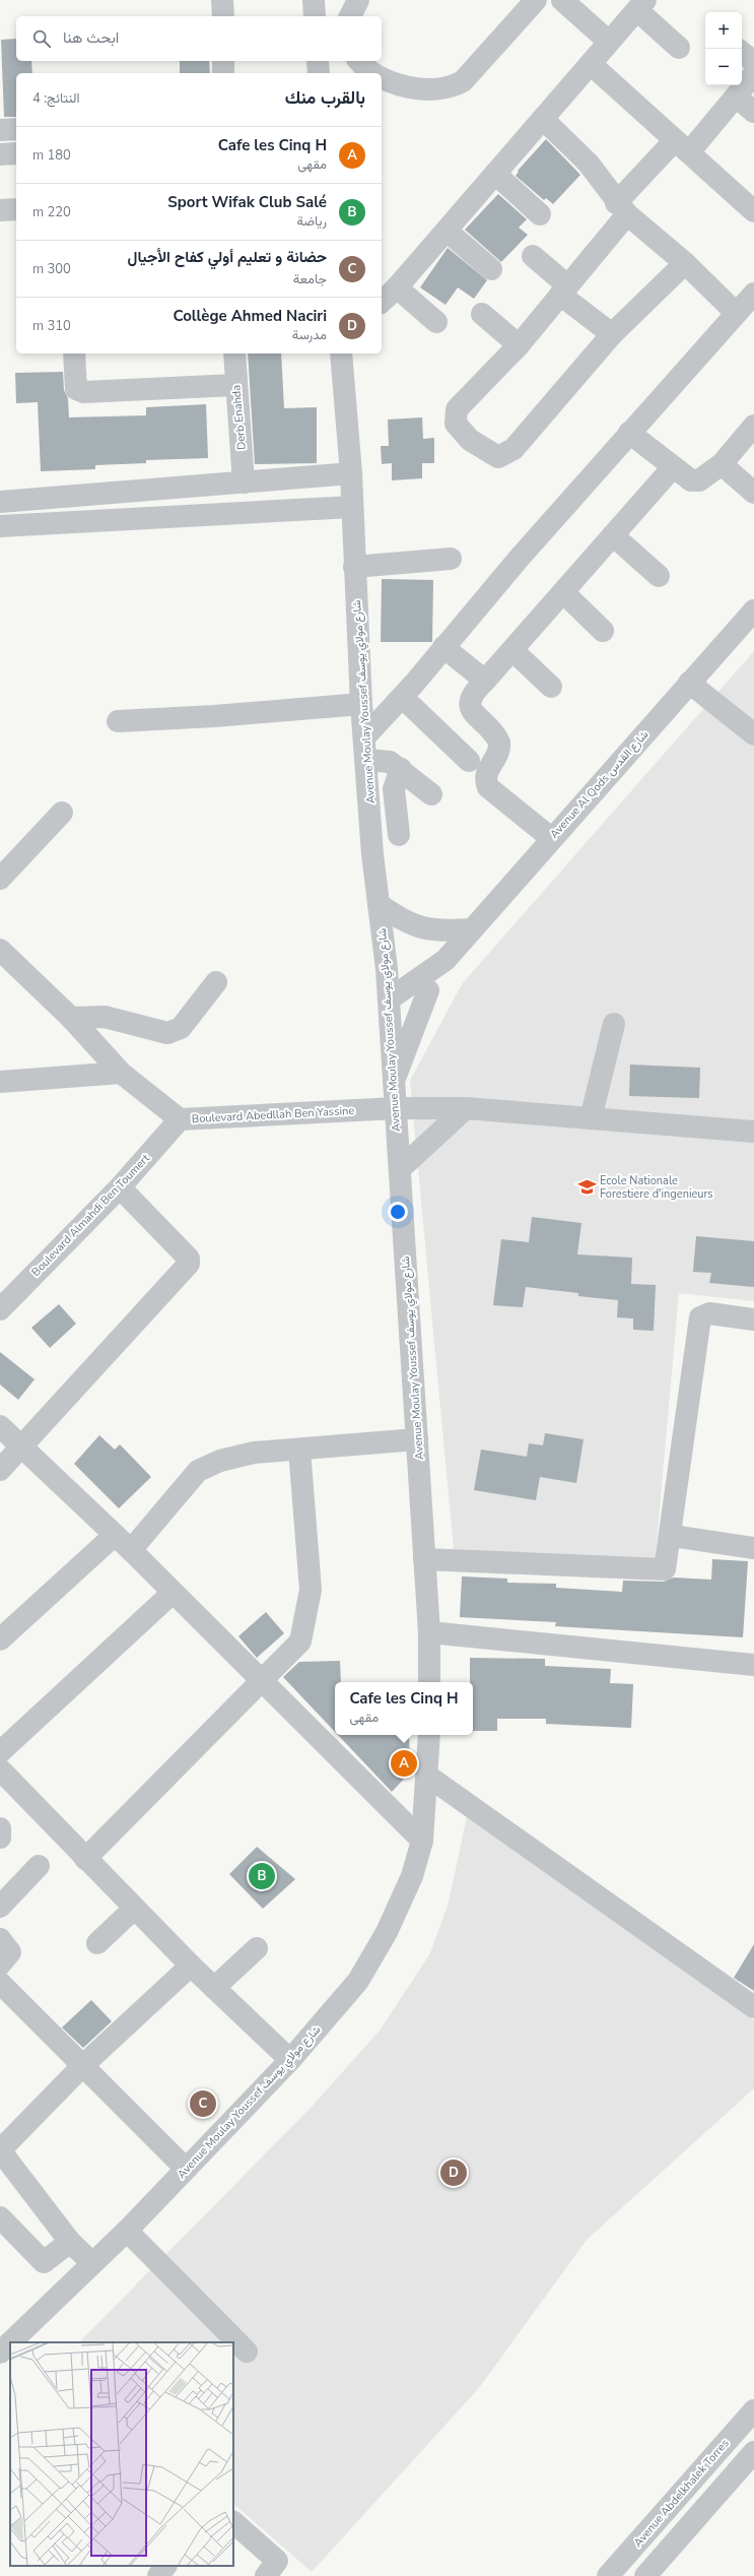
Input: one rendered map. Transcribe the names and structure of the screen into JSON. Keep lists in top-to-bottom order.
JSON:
{
  "streets": {
    "street": [
      "Derb Enahda",
      "Avenue Moulay Youssef شارع مولاي يوسف",
      "Avenue Al Qods شارع القدس",
      "Boulevard Abedllah Ben Yassine",
      "Boulevard Almahdi Ben Toumert",
      "Avenue Abdelkhalek Torres"
    ]
  },
  "crossings": [
    ["Avenue Moulay Youssef شارع مولاي يوسف", "Avenue Al Qods شارع القدس"],
    ["Avenue Moulay Youssef شارع مولاي يوسف", "Boulevard Abedllah Ben Yassine"],
    ["Boulevard Abedllah Ben Yassine", "Boulevard Almahdi Ben Toumert"]
  ],
  "places": {
    "school or university": ["Ecole Nationale Forestiere d'ingenieurs"]
  },
  "page": {
    "map_buttons": ["+", "−"],
    "search": "ابحث هنا",
    "heading": ["بالقرب منك", "النتائج: 4"],
    "list": [
      {
        "mark": "A",
        "name": "Cafe les Cinq H",
        "note": "مقهى",
        "value": "180 m"
      },
      {
        "mark": "B",
        "name": "Sport Wifak Club Salé",
        "note": "رياضة",
        "value": "220 m"
      },
      {
        "mark": "C",
        "name": "حضانة و تعليم أولي كفاح الأجيال",
        "note": "جامعة",
        "value": "300 m"
      },
      {
        "mark": "D",
        "name": "Collège Ahmed Naciri",
        "note": "مدرسة",
        "value": "310 m"
      }
    ],
    "popup": ["Cafe les Cinq H", "مقهى"],
    "pins": [
      "A",
      "B",
      "C",
      "D"
    ]
  }
}
